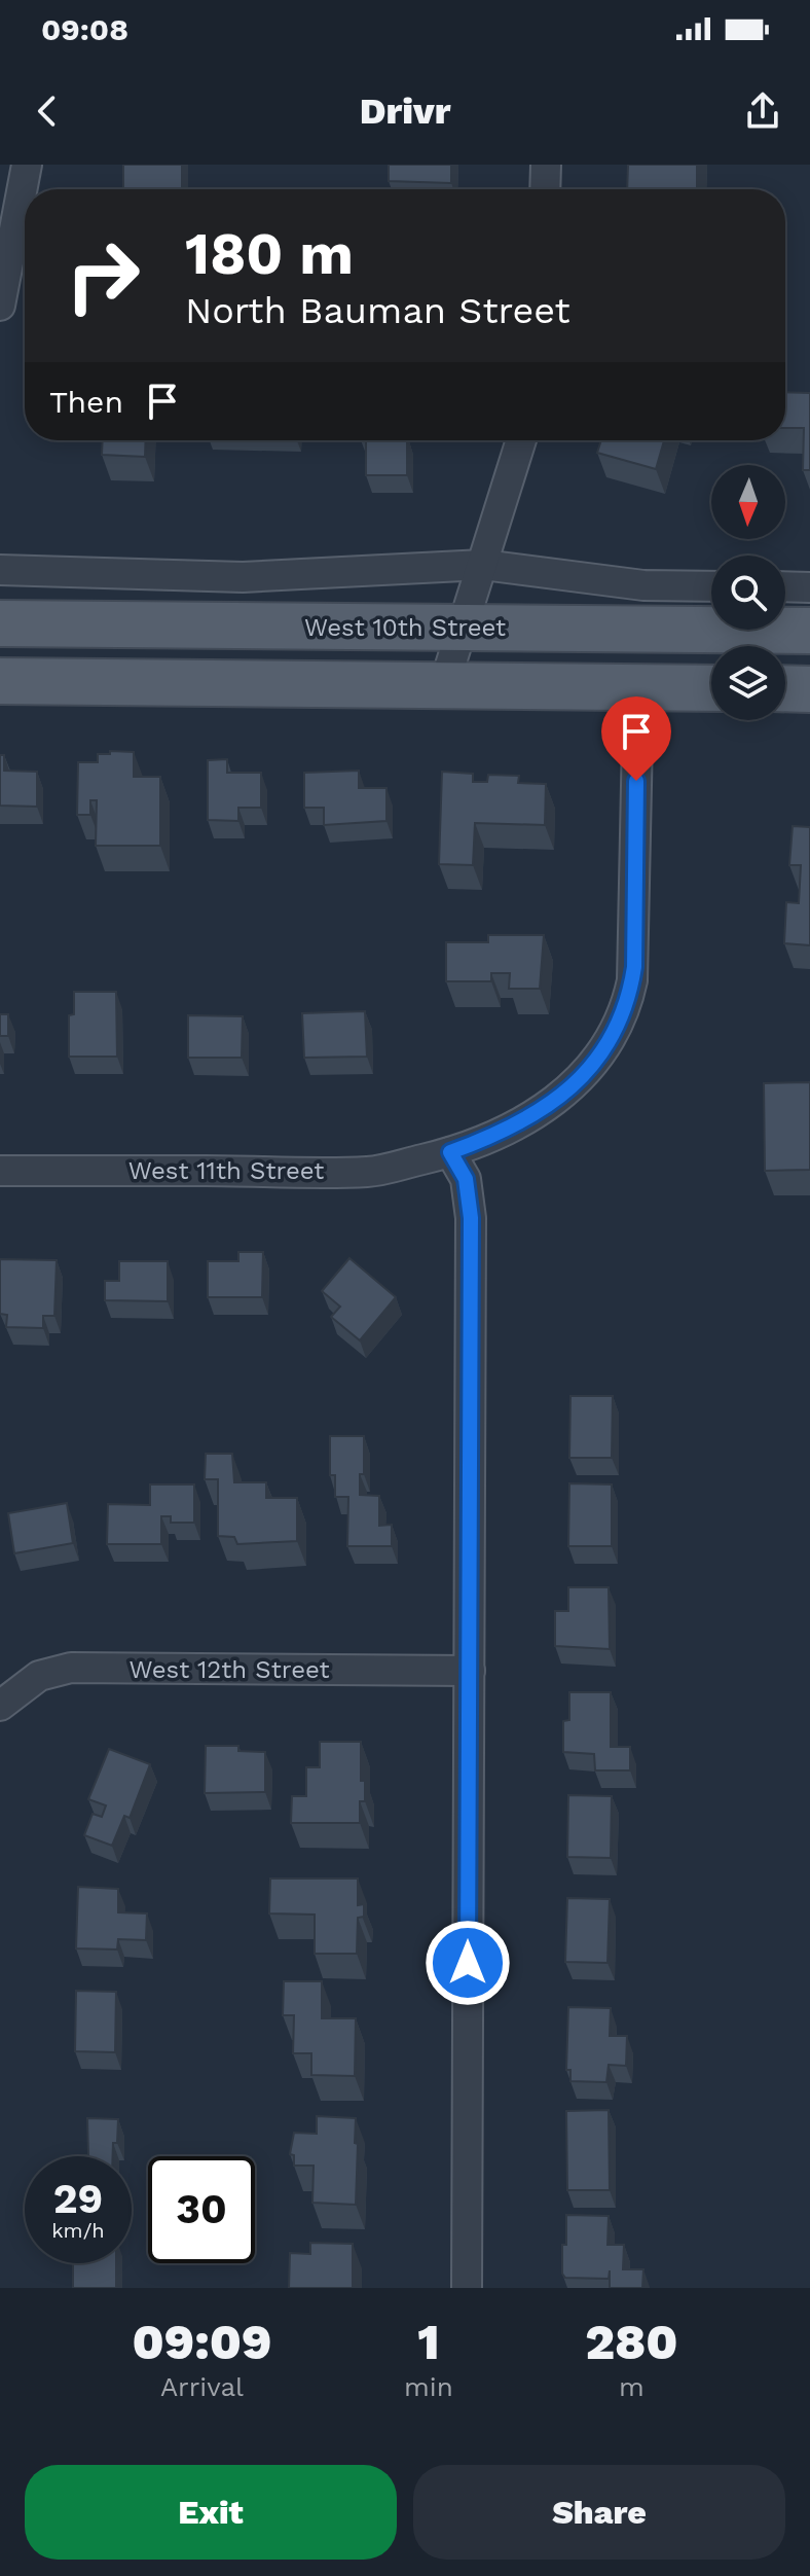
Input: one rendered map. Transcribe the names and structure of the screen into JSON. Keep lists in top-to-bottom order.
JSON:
{
  "streets": {
    "main road": ["West 10th Street"],
    "street": ["West 11th Street", "West 12th Street"]
  },
  "north": "bottom",
  "page": {
    "status": "09:08",
    "header": "Drivr",
    "turn": ["180 m", "North Bauman Street"],
    "then": "Then",
    "speed": "29 km/h",
    "limit": "30",
    "eta": [
      "09:09",
      "Arrival",
      "1",
      "min",
      "280",
      "m"
    ],
    "buttons": ["Exit", "Share"]
  }
}
